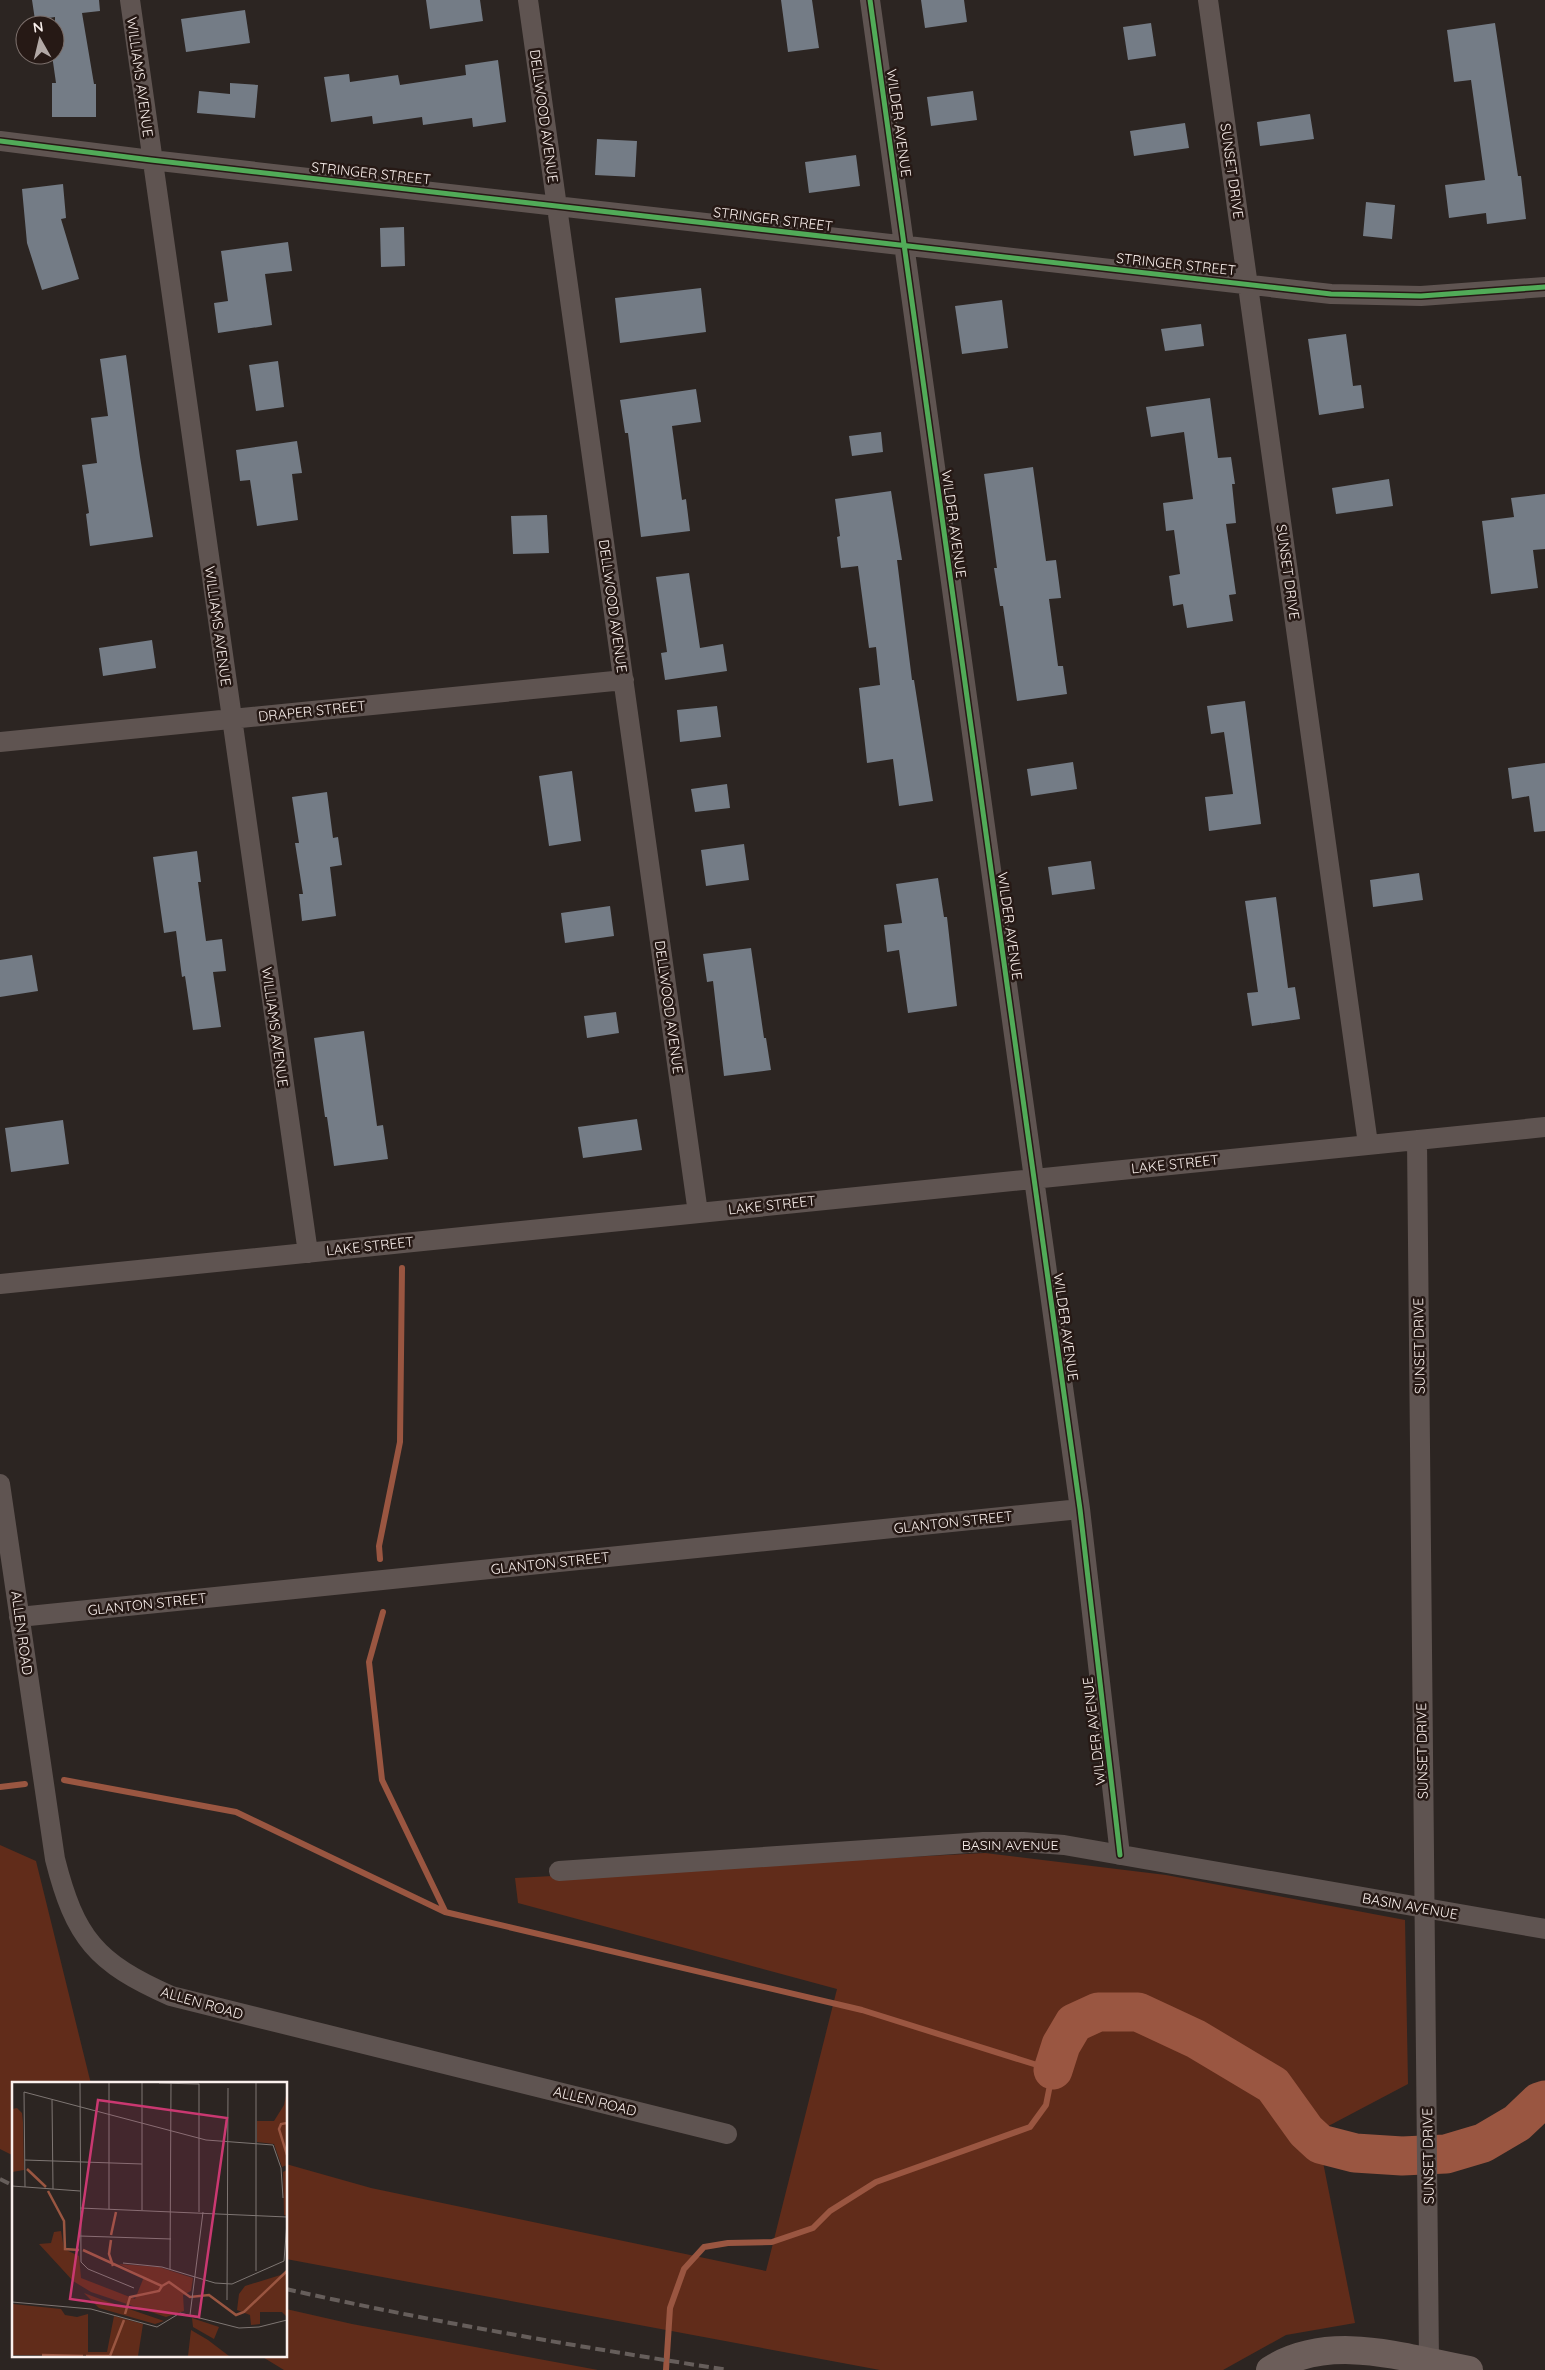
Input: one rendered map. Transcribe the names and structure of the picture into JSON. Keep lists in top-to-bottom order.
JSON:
{
  "streets": {
    "street": [
      "WILLIAMS AVENUE",
      "DELLWOOD AVENUE",
      "WILDER AVENUE",
      "SUNSET DRIVE",
      "STRINGER STREET",
      "DRAPER STREET",
      "LAKE STREET",
      "GLANTON STREET",
      "ALLEN ROAD",
      "BASIN AVENUE"
    ]
  },
  "crossings": [
    ["WILLIAMS AVENUE", "STRINGER STREET"],
    ["WILLIAMS AVENUE", "DRAPER STREET"],
    ["WILLIAMS AVENUE", "LAKE STREET"],
    ["DELLWOOD AVENUE", "STRINGER STREET"],
    ["DELLWOOD AVENUE", "DRAPER STREET"],
    ["DELLWOOD AVENUE", "LAKE STREET"],
    ["WILDER AVENUE", "STRINGER STREET"],
    ["WILDER AVENUE", "LAKE STREET"],
    ["WILDER AVENUE", "GLANTON STREET"],
    ["WILDER AVENUE", "BASIN AVENUE"],
    ["SUNSET DRIVE", "STRINGER STREET"],
    ["SUNSET DRIVE", "LAKE STREET"],
    ["SUNSET DRIVE", "BASIN AVENUE"],
    ["GLANTON STREET", "ALLEN ROAD"]
  ],
  "north": "top"
}
